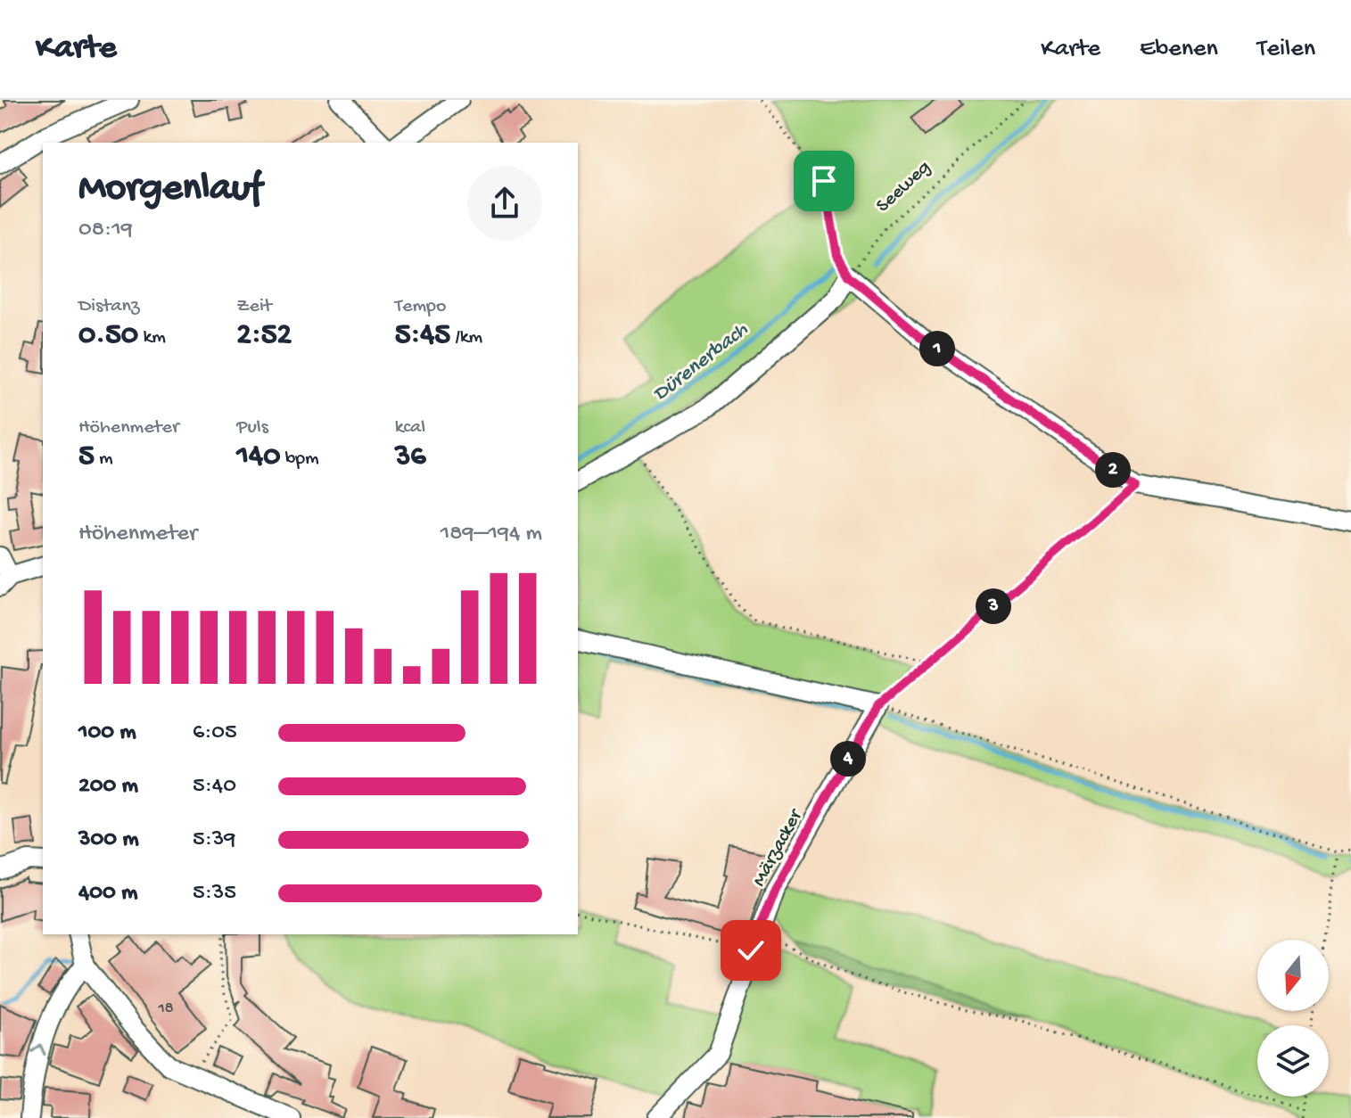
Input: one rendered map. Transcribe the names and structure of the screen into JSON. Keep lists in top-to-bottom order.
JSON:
{
  "streets": {
    "street": ["Märzacker"],
    "path": ["Seeweg"]
  },
  "water": ["Dürenerbach"],
  "house_numbers": ["18"],
  "north": "bottom",
  "page": {
    "header": "Karte",
    "nav": ["Karte", "Ebenen", "Teilen"],
    "heading": ["Morgenlauf", "08:19"],
    "stats": [
      ["Distanz", "0.50 km"],
      ["Zeit", "2:52"],
      ["Tempo", "5:45 /km"],
      ["Höhenmeter", "5 m"],
      ["Puls", "140 bpm"],
      ["kcal", "36"]
    ],
    "pins": [
      "1",
      "2",
      "3",
      "4"
    ],
    "chart": ["Höhenmeter", "189–194 m"],
    "list": [
      {
        "name": "100 m",
        "note": "6:05"
      },
      {
        "name": "200 m",
        "note": "5:40"
      },
      {
        "name": "300 m",
        "note": "5:39"
      },
      {
        "name": "400 m",
        "note": "5:35"
      }
    ]
  }
}
